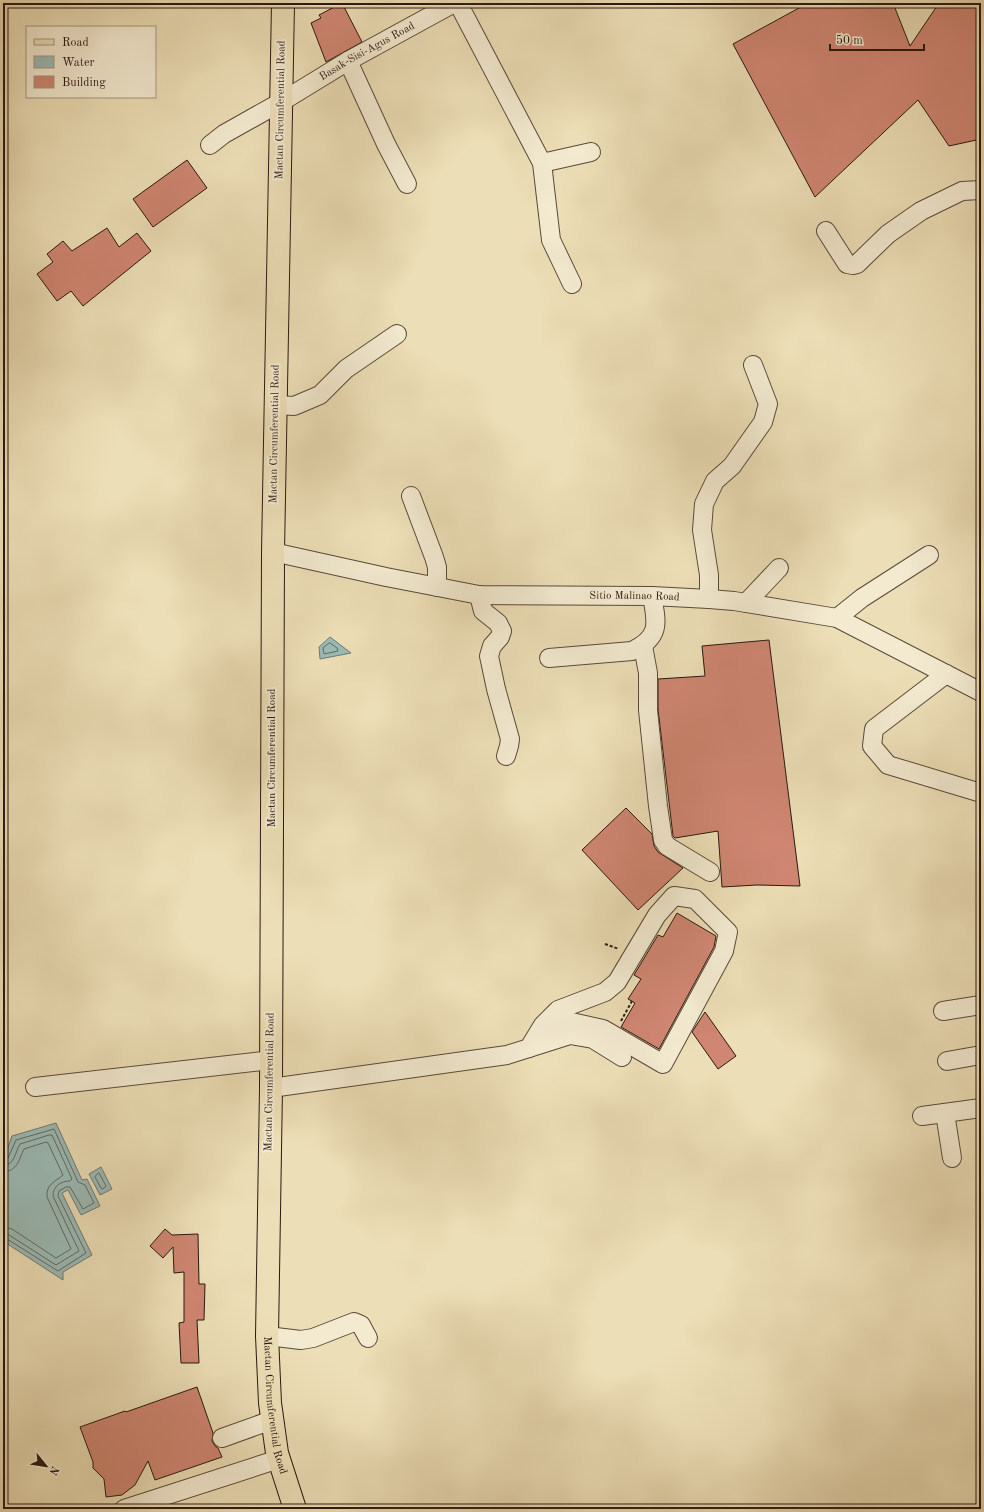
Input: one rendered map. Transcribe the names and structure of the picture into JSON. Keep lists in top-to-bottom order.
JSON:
{
  "streets": {
    "main road": ["Mactan Circumferential Road"],
    "street": ["Basak-Sisi-Agus Road", "Sitio Malinao Road"]
  },
  "crossings": [
    ["Basak-Sisi-Agus Road", "Mactan Circumferential Road"],
    ["Mactan Circumferential Road", "Sitio Malinao Road"]
  ],
  "legend": ["Road", "Water", "Building"],
  "scale_bar": "50 m",
  "north": "bottom right"
}
